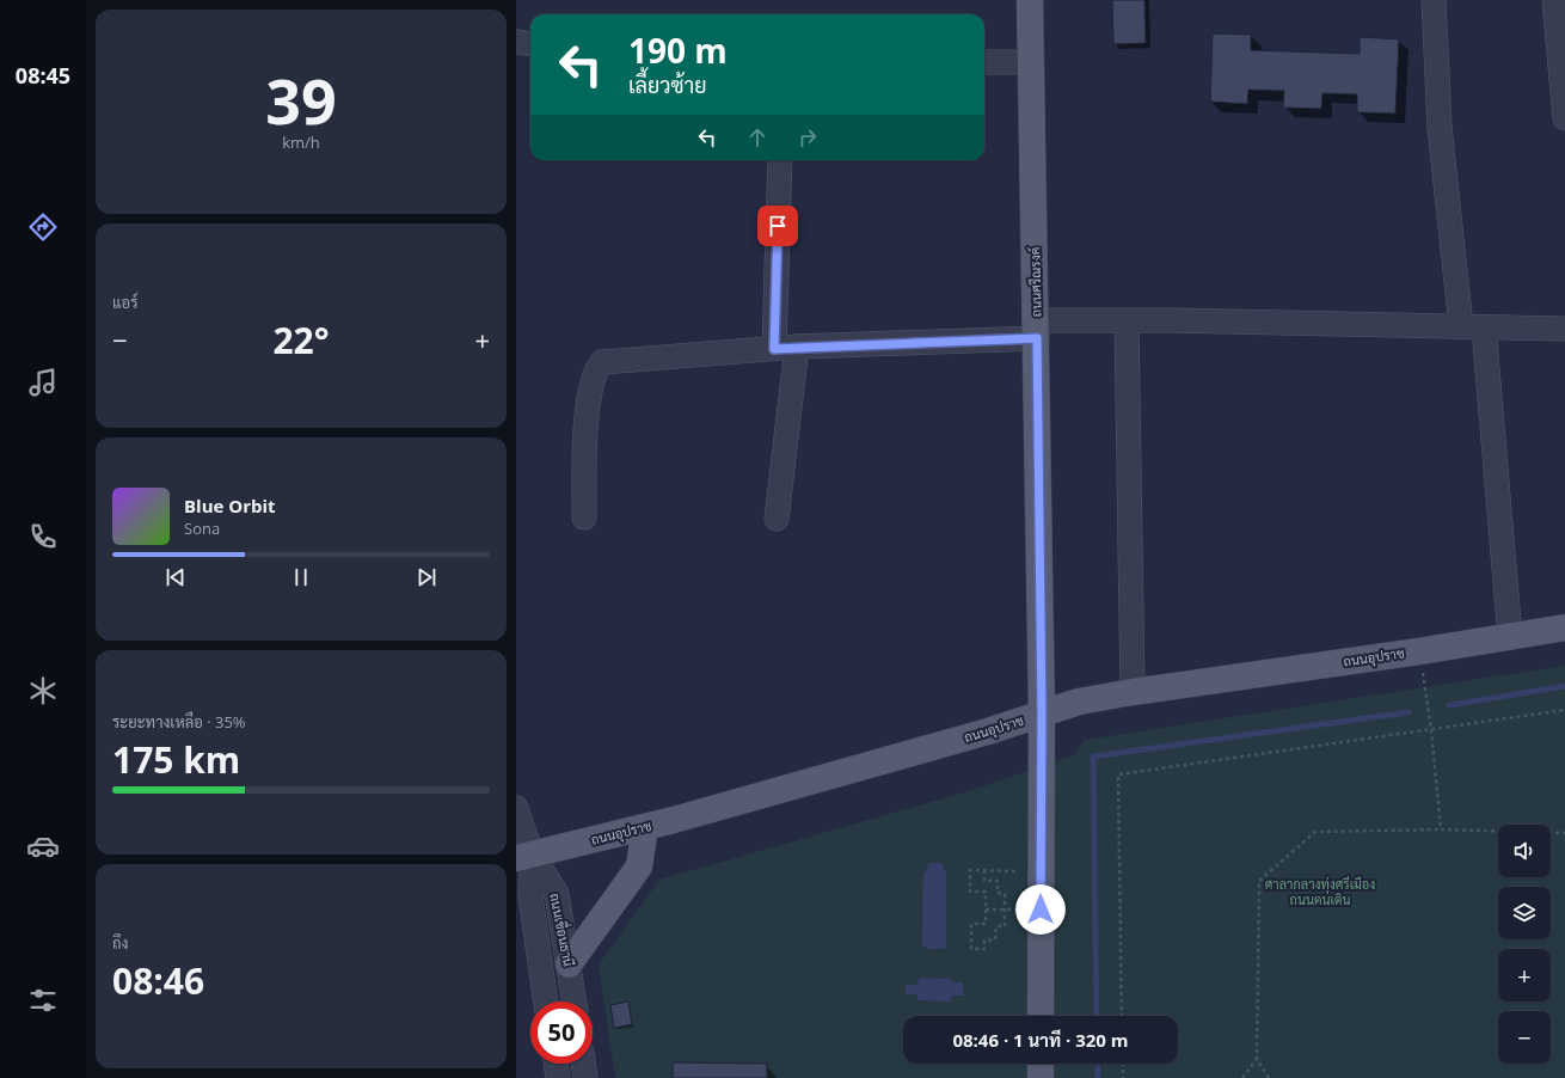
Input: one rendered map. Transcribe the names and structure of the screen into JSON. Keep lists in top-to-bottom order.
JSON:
{
  "streets": {
    "main road": ["ถนนศรีณรงค์", "ถนนอุปราช"],
    "street": ["ถนนเขื่อนธานี"]
  },
  "crossings": [
    ["ถนนศรีณรงค์", "ถนนอุปราช"],
    ["ถนนอุปราช", "ถนนเขื่อนธานี"]
  ],
  "parks": ["ศาลากลางทุ่งศรีเมือง ถนนคนเดิน"],
  "page": {
    "tabs": "08:45",
    "tile": [
      ["39", "km/h"],
      "แอร์",
      ["ระยะทางเหลือ · 35%", "175 km"],
      ["ถึง", "08:46"]
    ],
    "turn": ["190 m", "เลี้ยวซ้าย"],
    "heat": ["−", "22°", "+"],
    "song": ["Blue Orbit", "Sona"],
    "map_buttons": ["+", "−"],
    "limit": "50",
    "trip": "08:46 · 1 นาที · 320 m"
  }
}
